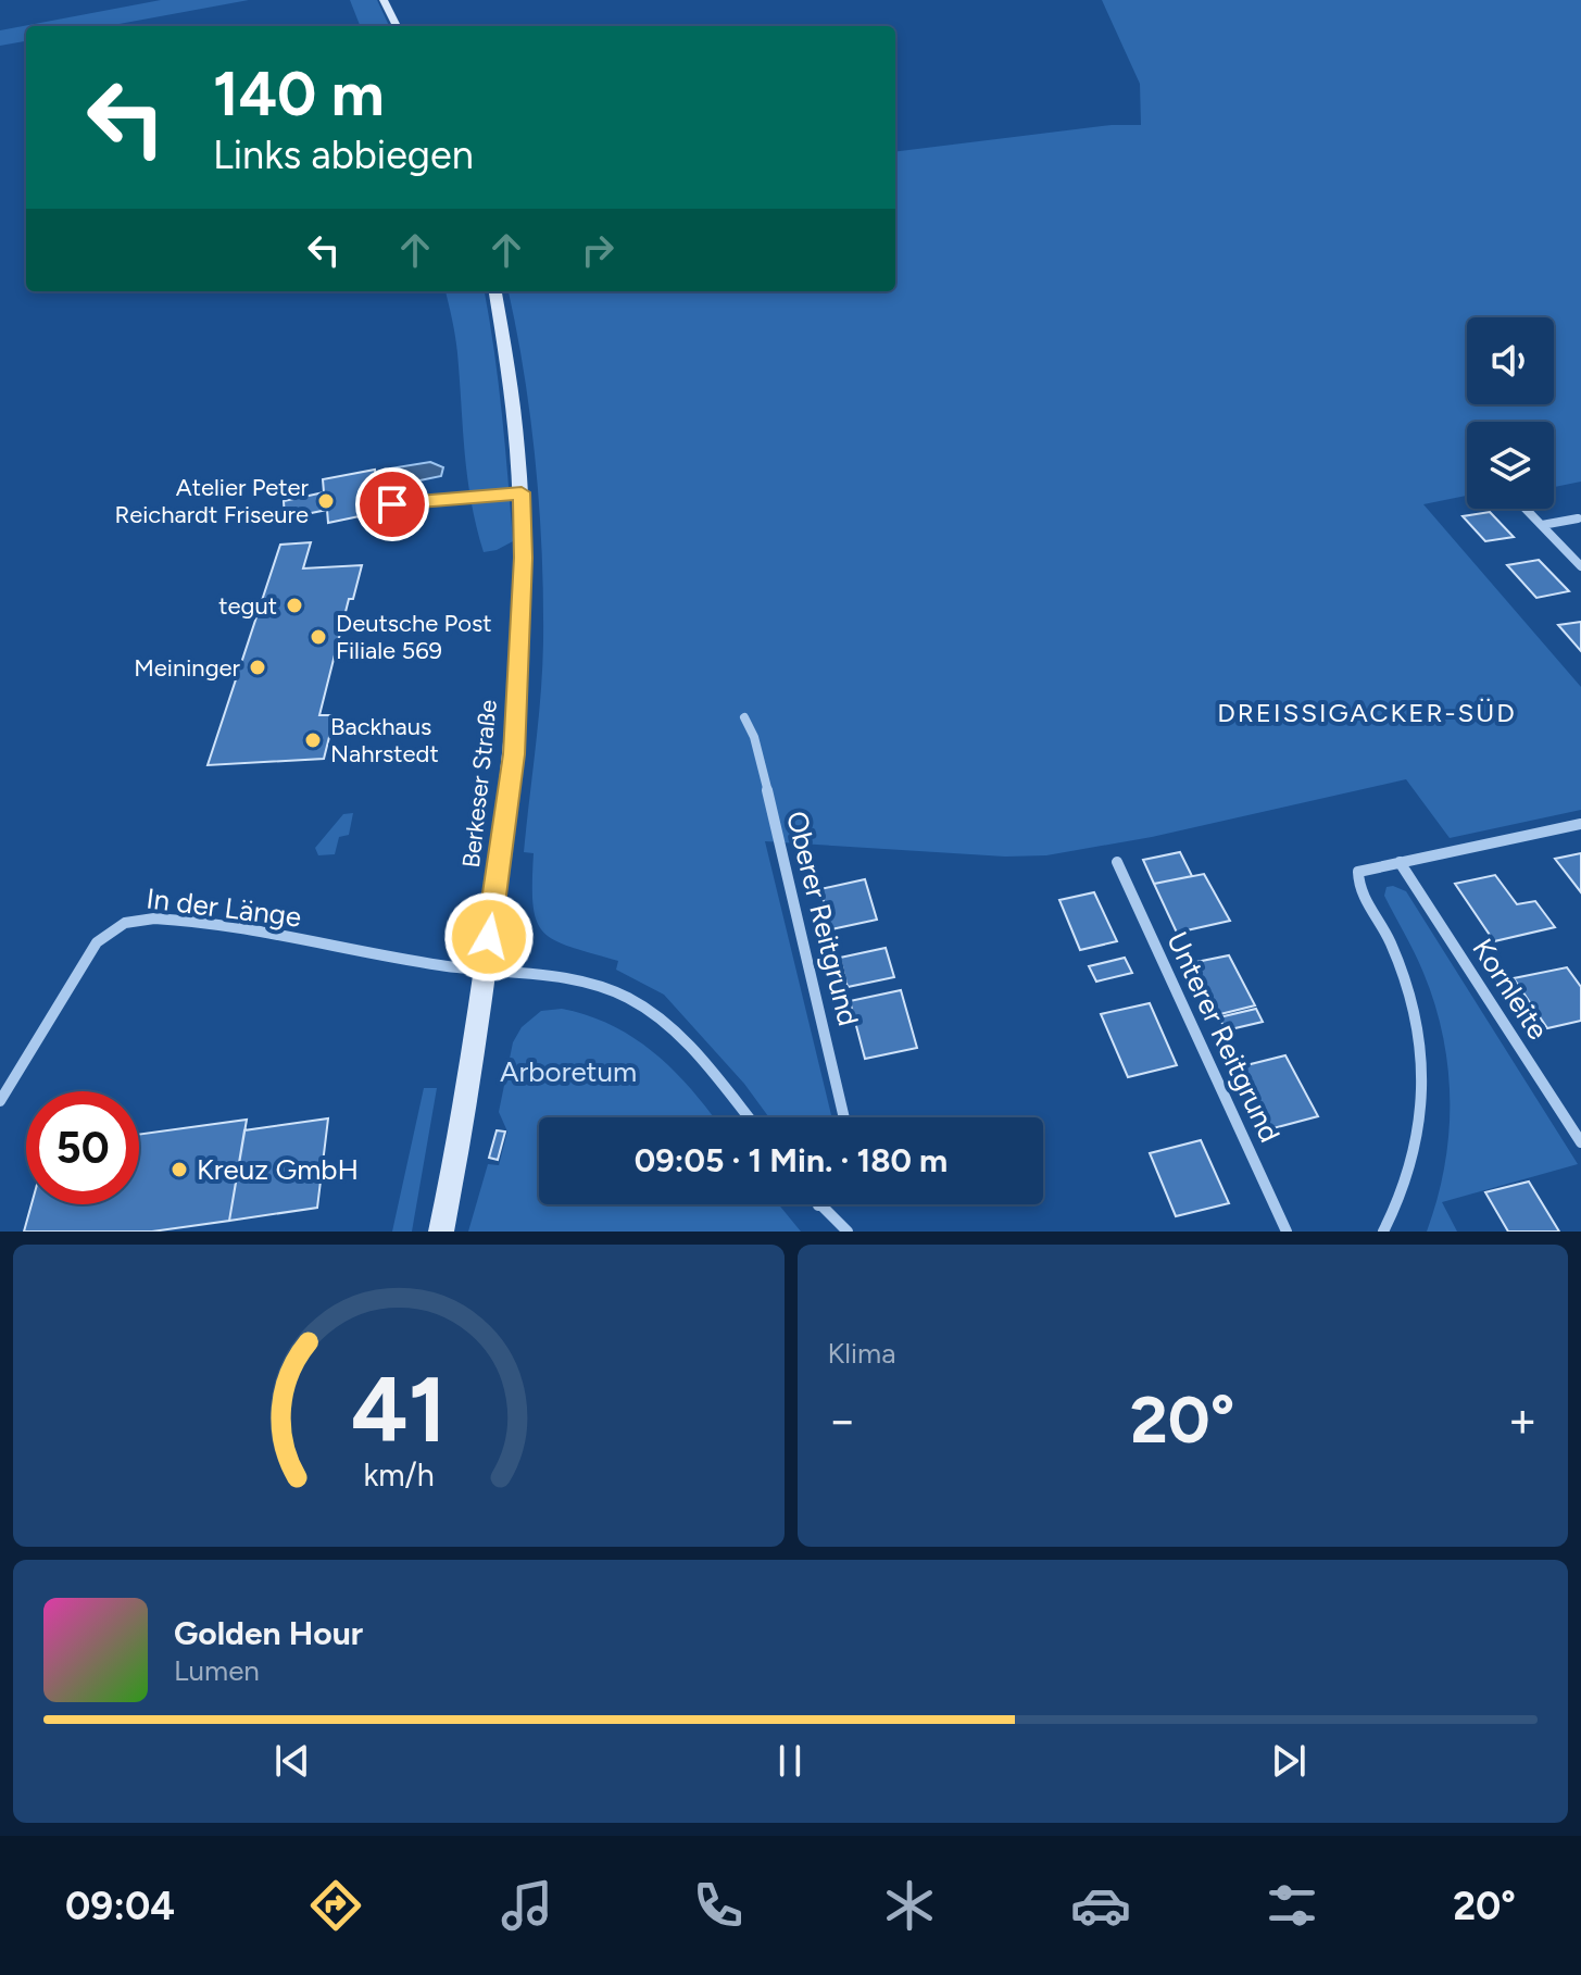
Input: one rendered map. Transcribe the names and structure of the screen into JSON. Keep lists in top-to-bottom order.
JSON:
{
  "streets": {
    "main road": ["Berkeser Straße"],
    "street": [
      "In der Länge",
      "Oberer Reitgrund",
      "Kornleite",
      "Unterer Reitgrund"
    ]
  },
  "crossings": [
    ["Berkeser Straße", "In der Länge"]
  ],
  "districts": ["DREISSIGACKER-SÜD"],
  "parks": ["Arboretum"],
  "places": [
    "Atelier Peter Reichardt Friseure",
    "tegut",
    "Deutsche Post Filiale 569",
    "Meininger",
    "Backhaus Nahrstedt",
    "Kreuz GmbH"
  ],
  "page": {
    "turn": ["140 m", "Links abbiegen"],
    "limit": "50",
    "trip": "09:05 · 1 Min. · 180 m",
    "tile": "Klima",
    "heat": ["−", "20°", "+"],
    "song": ["Golden Hour", "Lumen"],
    "tabs": ["09:04", "20°"],
    "gauge": ["41", "km/h"]
  }
}
